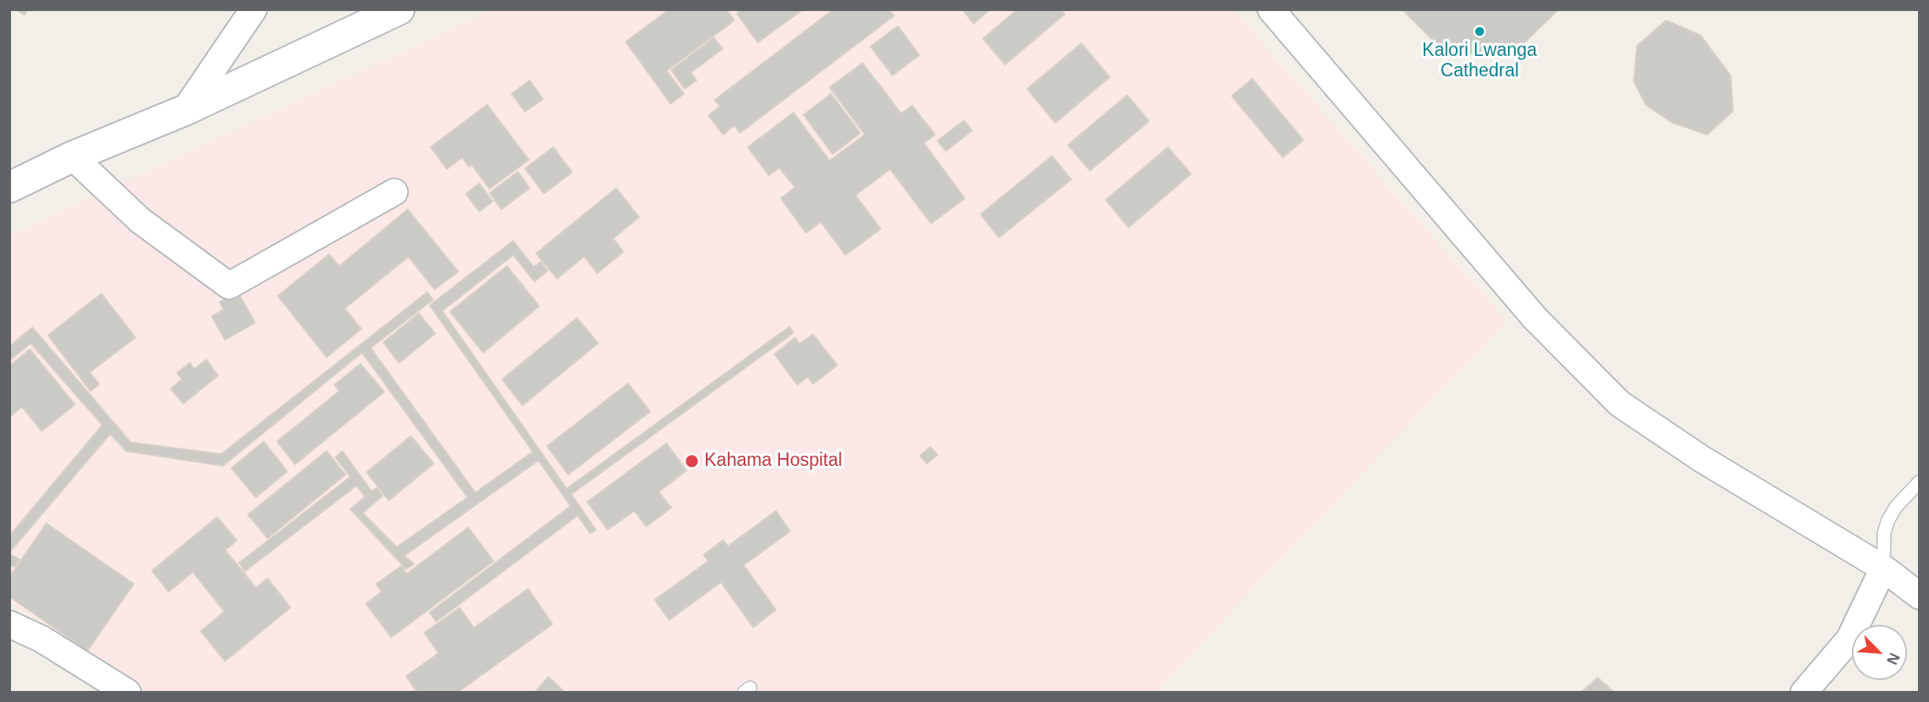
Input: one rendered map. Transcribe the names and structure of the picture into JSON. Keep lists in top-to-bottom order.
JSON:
{
  "places": ["Kalori Lwanga Cathedral", "Kahama Hospital"],
  "north": "bottom right"
}
